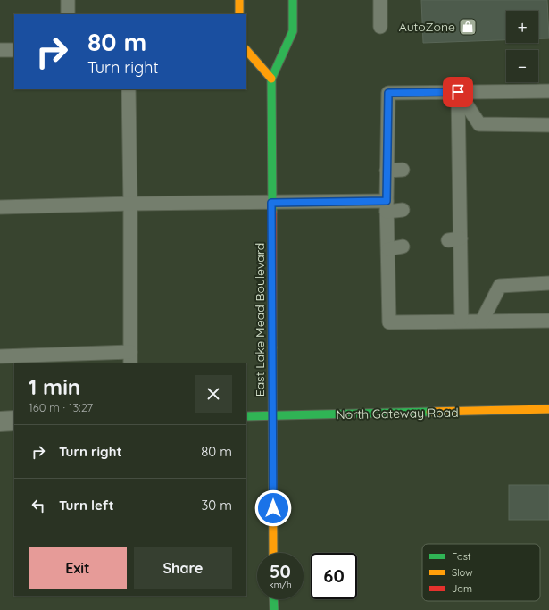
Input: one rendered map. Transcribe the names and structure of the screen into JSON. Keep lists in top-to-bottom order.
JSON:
{
  "streets": {
    "main road": ["East Lake Mead Boulevard", "North Gateway Road"]
  },
  "crossings": [
    ["East Lake Mead Boulevard", "North Gateway Road"]
  ],
  "places": {
    "shop": ["AutoZone"]
  },
  "legend": ["Fast", "Slow", "Jam"],
  "page": {
    "map_buttons": ["+", "−"],
    "turn": ["80 m", "Turn right"],
    "heading": ["1 min", "160 m · 13:27"],
    "list": [
      {
        "name": "Turn right",
        "value": "80 m"
      },
      {
        "name": "Turn left",
        "value": "30 m"
      }
    ],
    "buttons": ["Exit", "Share"],
    "speed": "50 km/h",
    "limit": "60"
  }
}
